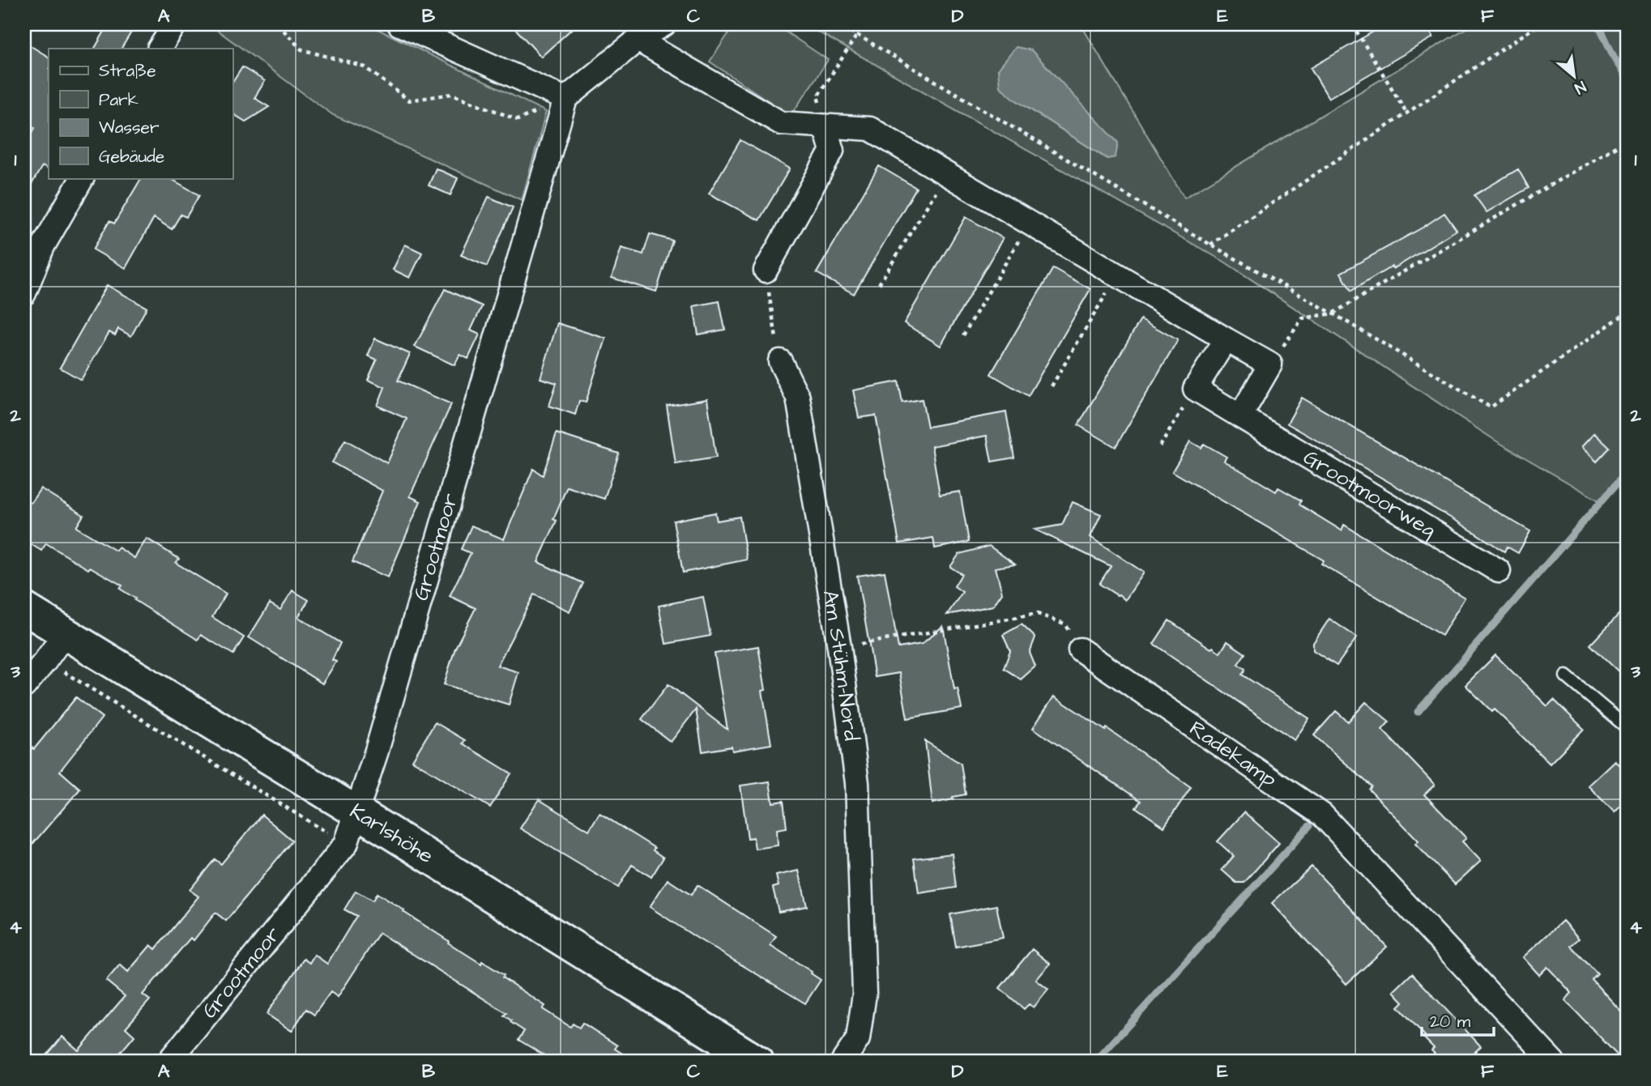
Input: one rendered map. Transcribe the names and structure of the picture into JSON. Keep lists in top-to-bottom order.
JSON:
{
  "streets": {
    "main road": ["Karlshöhe"],
    "street": [
      "Grootmoorweg",
      "Grootmoor",
      "Am Stühm-Nord",
      "Radekamp"
    ]
  },
  "crossings": [
    ["Grootmoor", "Karlshöhe"]
  ],
  "legend": [
    "Straße",
    "Park",
    "Wasser",
    "Gebäude"
  ],
  "scale_bar": "20 m",
  "north": "bottom right",
  "grid": {
    "columns": [
      "A",
      "B",
      "C",
      "D",
      "E",
      "F"
    ],
    "rows": [
      "1",
      "2",
      "3",
      "4"
    ]
  }
}
